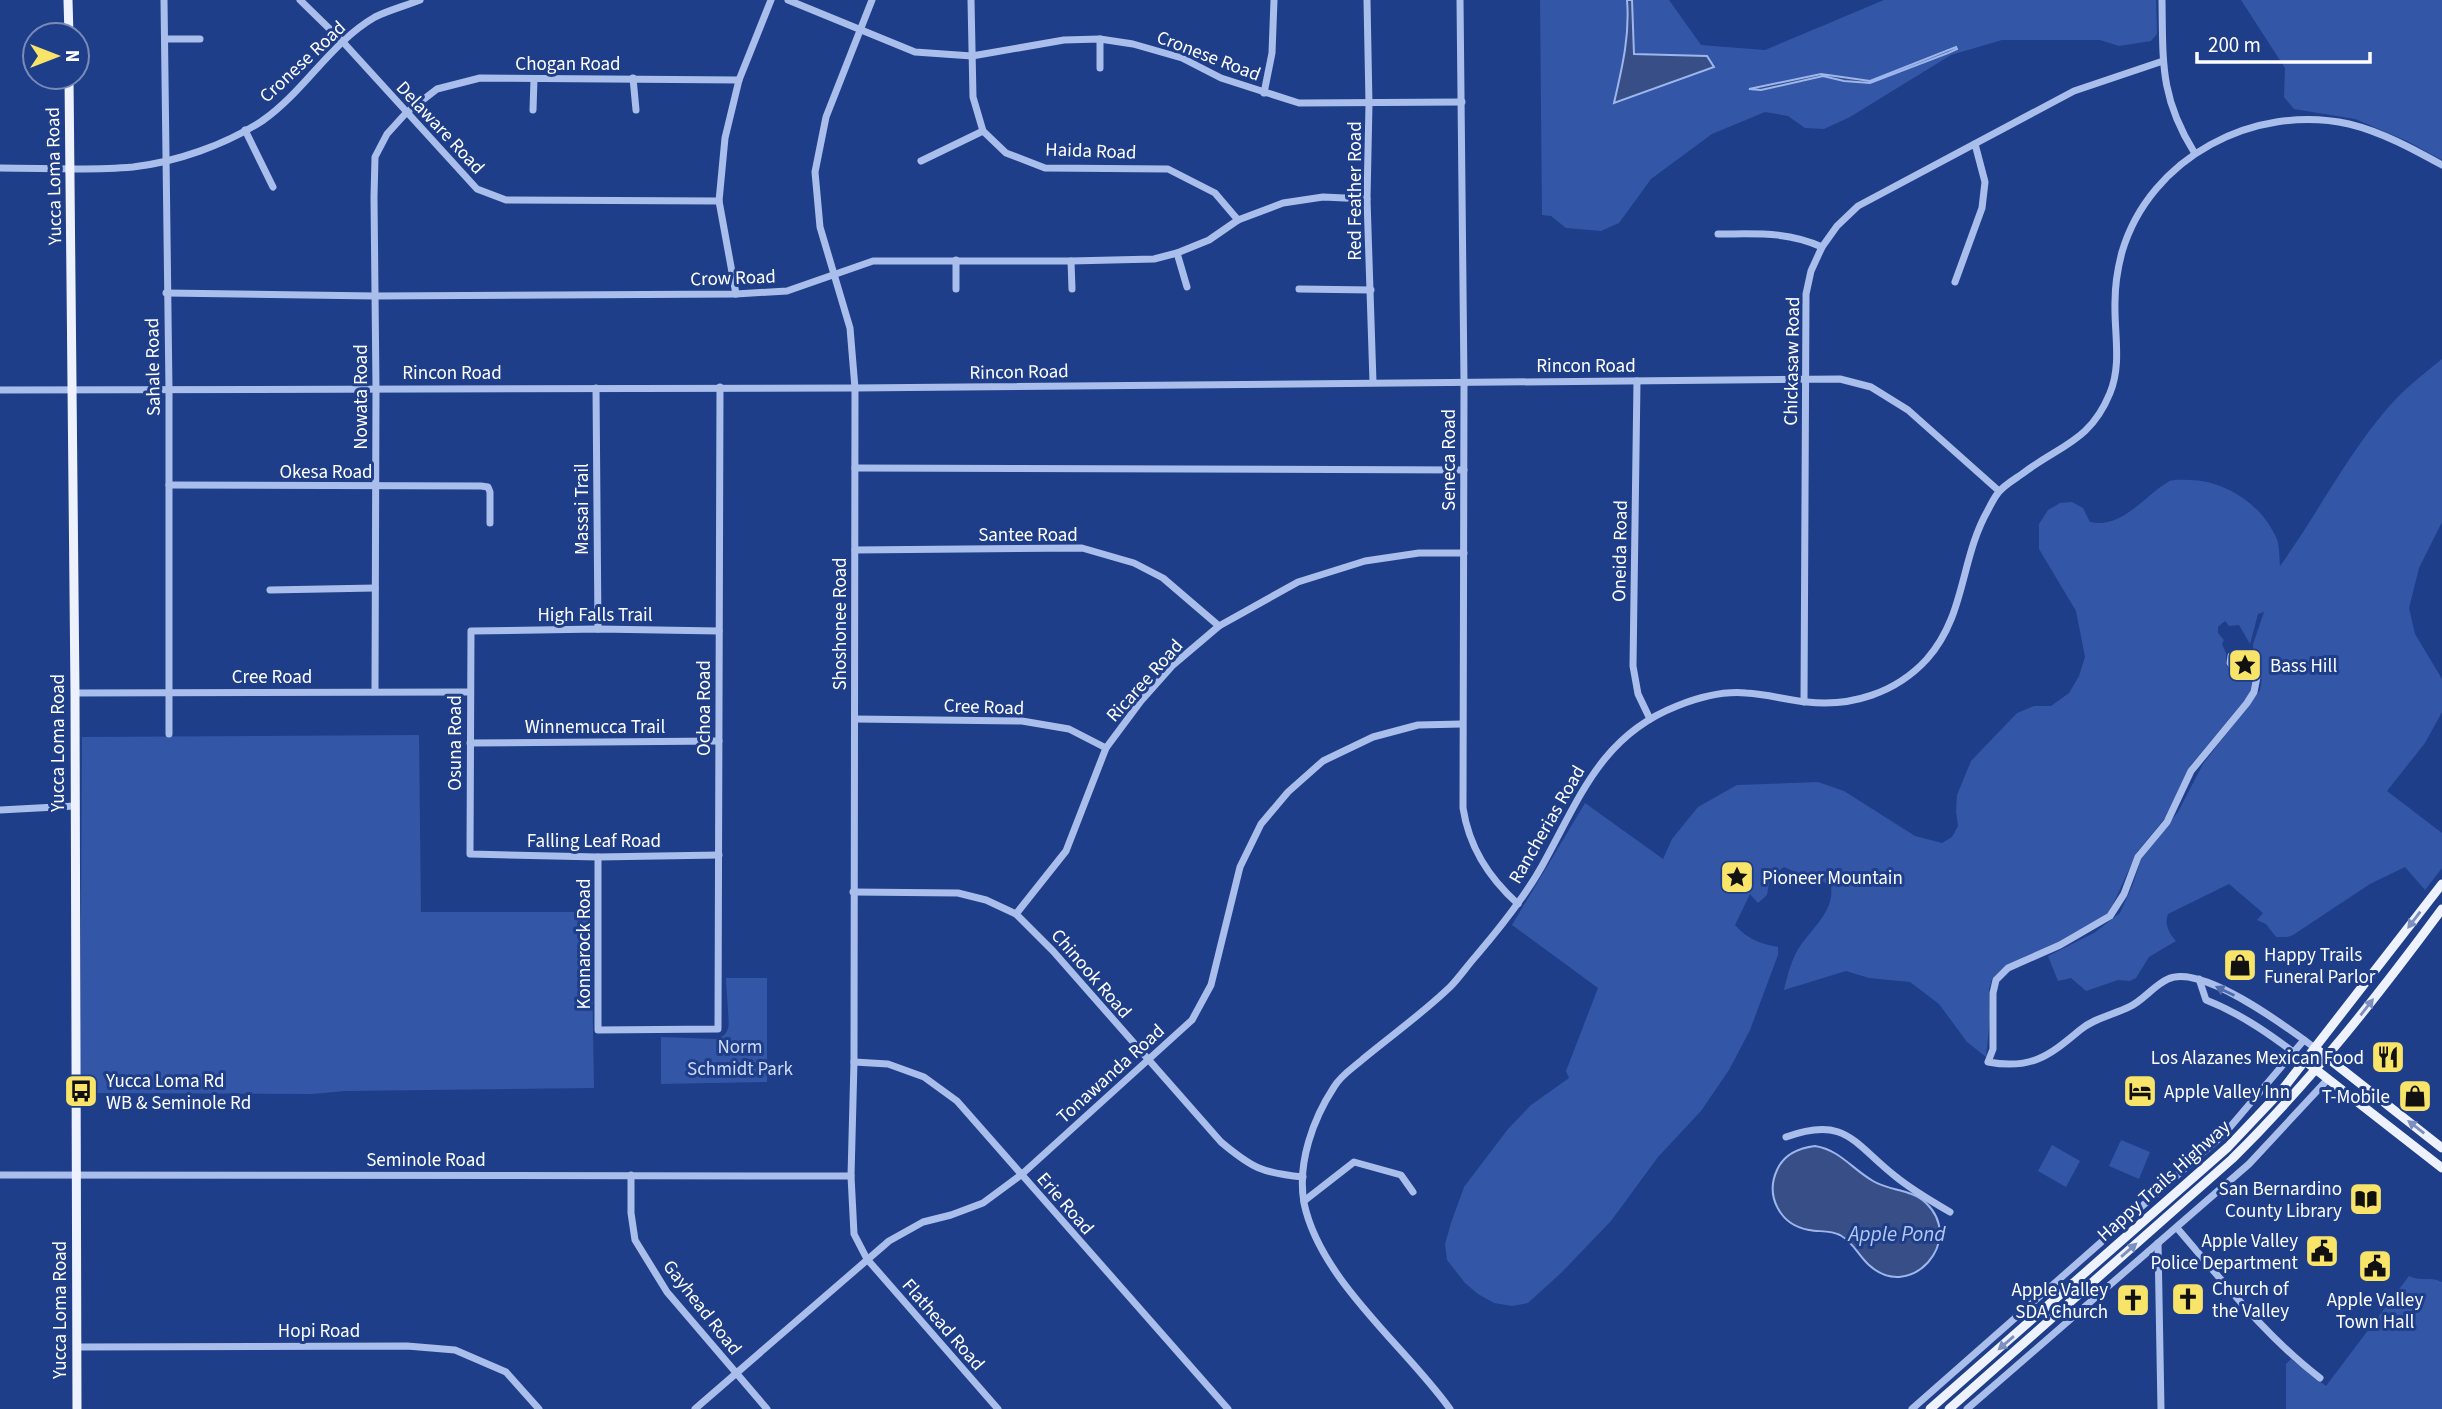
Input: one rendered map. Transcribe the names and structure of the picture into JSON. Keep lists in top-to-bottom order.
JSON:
{
  "streets": {
    "main road": ["Yucca Loma Road", "Happy Trails Highway"],
    "street": [
      "Cronese Road",
      "Chogan Road",
      "Delaware Road",
      "Haida Road",
      "Red Feather Road",
      "Crow Road",
      "Chickasaw Road",
      "Rincon Road",
      "Sahale Road",
      "Nowata Road",
      "Seneca Road",
      "Okesa Road",
      "Massai Trail",
      "Santee Road",
      "Oneida Road",
      "High Falls Trail",
      "Shoshonee Road",
      "Cree Road",
      "Ricaree Road",
      "Ochoa Road",
      "Winnemucca Trail",
      "Osuna Road",
      "Rancherias Road",
      "Falling Leaf Road",
      "Konnarock Road",
      "Chinook Road",
      "Tonawanda Road",
      "Seminole Road",
      "Erie Road",
      "Gayhead Road",
      "Flathead Road",
      "Hopi Road"
    ]
  },
  "crossings": [
    ["Cronese Road", "Delaware Road"],
    ["Cronese Road", "Yucca Loma Road"],
    ["Cronese Road", "Red Feather Road"],
    ["Cronese Road", "Sahale Road"],
    ["Cronese Road", "Seneca Road"],
    ["Cronese Road", "Shoshonee Road"],
    ["Chogan Road", "Delaware Road"],
    ["Chogan Road", "Nowata Road"],
    ["Delaware Road", "Nowata Road"],
    ["Haida Road", "Crow Road"],
    ["Yucca Loma Road", "Rincon Road"],
    ["Yucca Loma Road", "Cree Road"],
    ["Yucca Loma Road", "Seminole Road"],
    ["Yucca Loma Road", "Hopi Road"],
    ["Red Feather Road", "Crow Road"],
    ["Red Feather Road", "Rincon Road"],
    ["Crow Road", "Sahale Road"],
    ["Crow Road", "Nowata Road"],
    ["Crow Road", "Shoshonee Road"],
    ["Chickasaw Road", "Rincon Road"],
    ["Chickasaw Road", "Rancherias Road"],
    ["Rincon Road", "Sahale Road"],
    ["Rincon Road", "Nowata Road"],
    ["Rincon Road", "Seneca Road"],
    ["Rincon Road", "Massai Trail"],
    ["Rincon Road", "Oneida Road"],
    ["Rincon Road", "Shoshonee Road"],
    ["Rincon Road", "Ochoa Road"],
    ["Rincon Road", "Rancherias Road"],
    ["Sahale Road", "Okesa Road"],
    ["Sahale Road", "Cree Road"],
    ["Nowata Road", "Okesa Road"],
    ["Nowata Road", "Cree Road"],
    ["Seneca Road", "Ricaree Road"],
    ["Seneca Road", "Rancherias Road"],
    ["Seneca Road", "Tonawanda Road"],
    ["Massai Trail", "High Falls Trail"],
    ["Santee Road", "Shoshonee Road"],
    ["Santee Road", "Ricaree Road"],
    ["Oneida Road", "Rancherias Road"],
    ["High Falls Trail", "Ochoa Road"],
    ["High Falls Trail", "Osuna Road"],
    ["Shoshonee Road", "Cree Road"],
    ["Shoshonee Road", "Chinook Road"],
    ["Shoshonee Road", "Tonawanda Road"],
    ["Shoshonee Road", "Seminole Road"],
    ["Shoshonee Road", "Erie Road"],
    ["Shoshonee Road", "Flathead Road"],
    ["Cree Road", "Ricaree Road"],
    ["Cree Road", "Osuna Road"],
    ["Ricaree Road", "Chinook Road"],
    ["Ochoa Road", "Winnemucca Trail"],
    ["Ochoa Road", "Falling Leaf Road"],
    ["Ochoa Road", "Konnarock Road"],
    ["Winnemucca Trail", "Osuna Road"],
    ["Osuna Road", "Falling Leaf Road"],
    ["Rancherias Road", "Chinook Road"],
    ["Falling Leaf Road", "Konnarock Road"],
    ["Chinook Road", "Tonawanda Road"],
    ["Tonawanda Road", "Erie Road"],
    ["Tonawanda Road", "Gayhead Road"],
    ["Tonawanda Road", "Flathead Road"],
    ["Seminole Road", "Gayhead Road"]
  ],
  "water": ["Apple Pond"],
  "parks": ["Norm Schmidt Park"],
  "places": {
    "place": ["Bass Hill", "Pioneer Mountain"],
    "shop": ["Happy Trails Funeral Parlor", "T-Mobile"],
    "restaurant": ["Los Alazanes Mexican Food"],
    "bus stop": ["Yucca Loma Rd WB & Seminole Rd"],
    "hotel": ["Apple Valley Inn"],
    "library": ["San Bernardino County Library"],
    "public building": ["Apple Valley Police Department", "Apple Valley Town Hall"],
    "church": ["Church of the Valley", "Apple Valley SDA Church"]
  },
  "scale_bar": "200 m",
  "north": "right"
}
